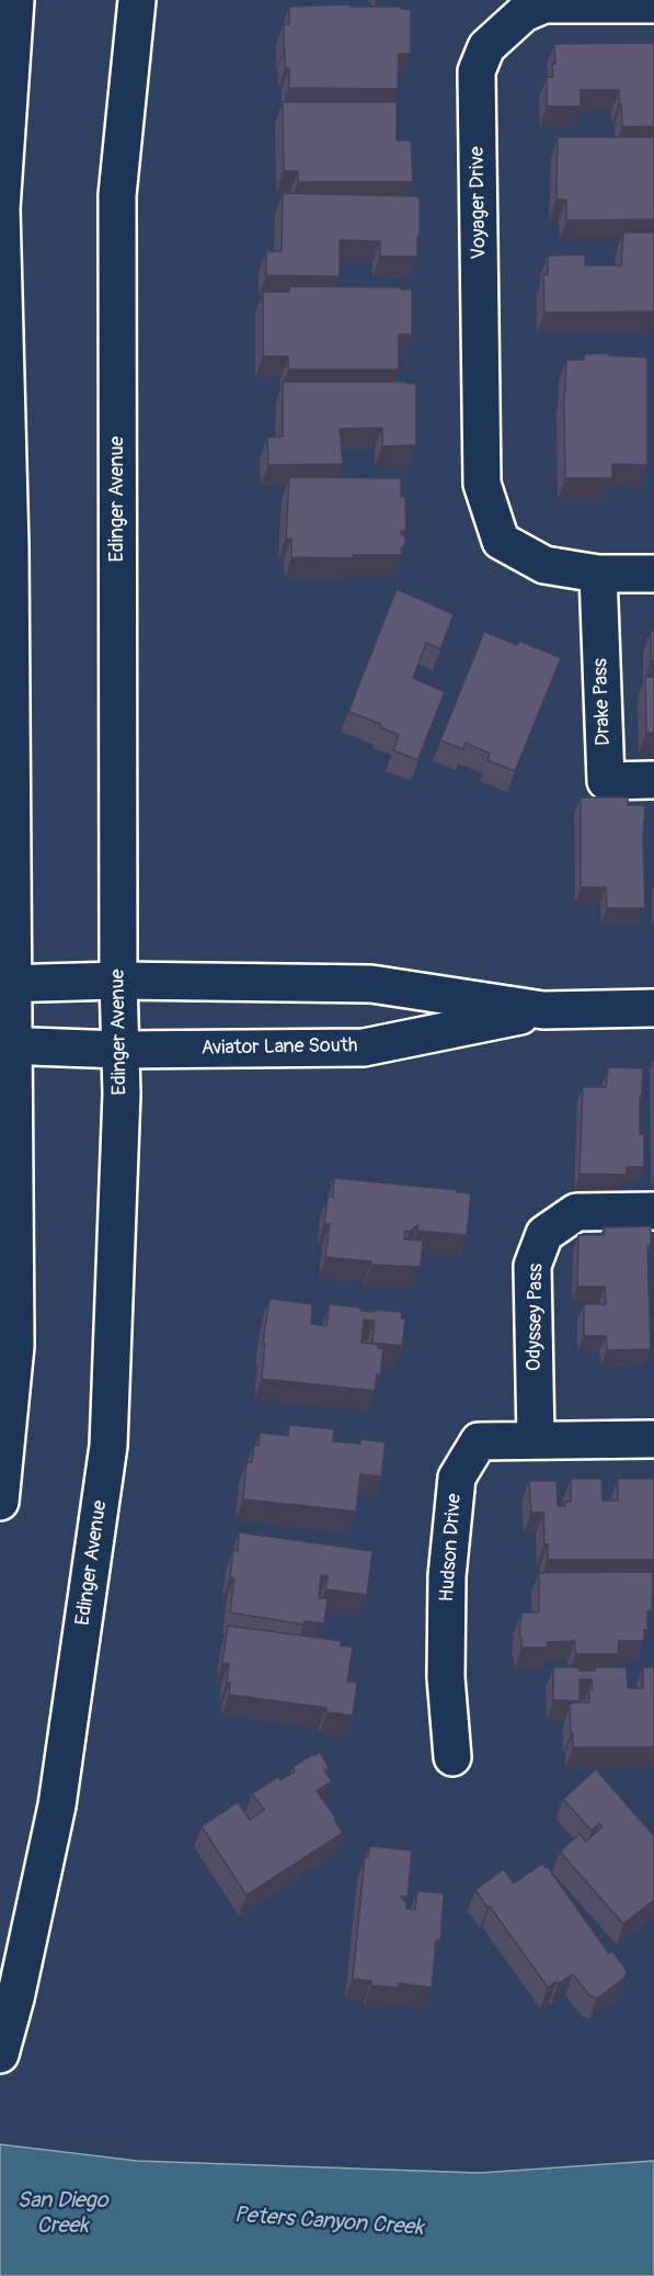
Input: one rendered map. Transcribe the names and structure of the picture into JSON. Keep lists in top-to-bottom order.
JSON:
{
  "streets": {
    "main road": [
      "Voyager Drive",
      "Edinger Avenue",
      "Drake Pass",
      "Aviator Lane South",
      "Odyssey Pass",
      "Hudson Drive"
    ]
  },
  "crossings": [
    ["Voyager Drive", "Drake Pass"],
    ["Edinger Avenue", "Aviator Lane South"],
    ["Odyssey Pass", "Hudson Drive"]
  ],
  "water": ["San Diego Creek", "Peters Canyon Creek"]
}
